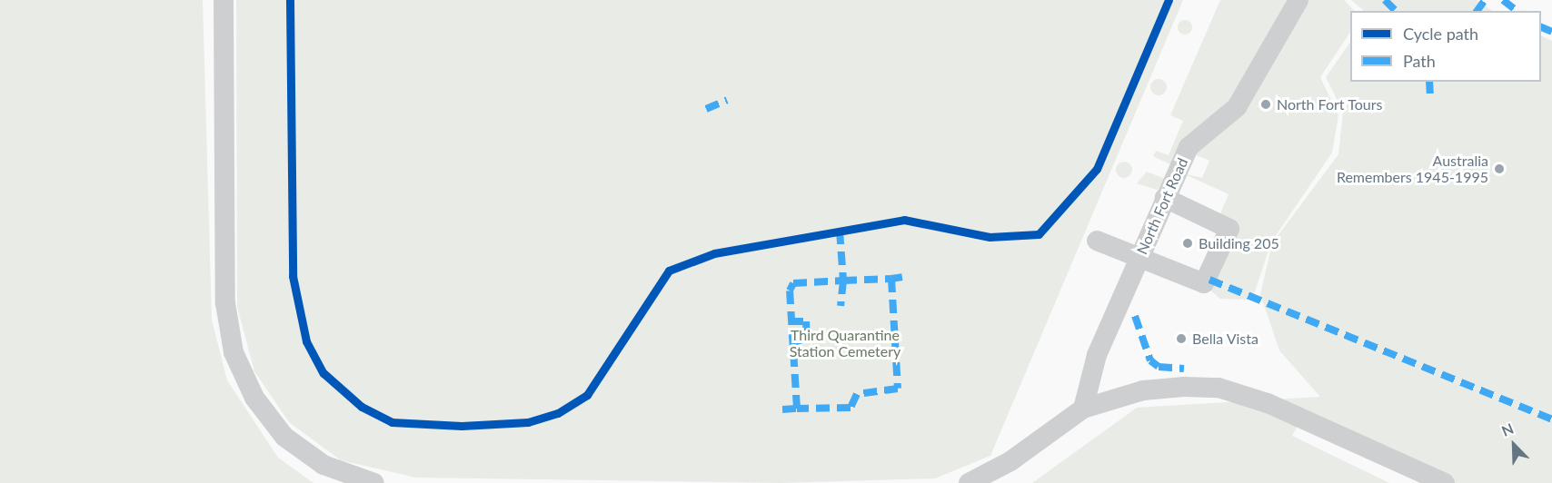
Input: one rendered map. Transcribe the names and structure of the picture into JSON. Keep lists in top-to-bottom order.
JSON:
{
  "streets": {
    "street": ["North Fort Road"]
  },
  "parks": ["Third Quarantine Station Cemetery"],
  "places": [
    "North Fort Tours",
    "Australia Remembers 1945-1995",
    "Building 205",
    "Bella Vista"
  ],
  "legend": ["Cycle path", "Path"],
  "north": "top left"
}
